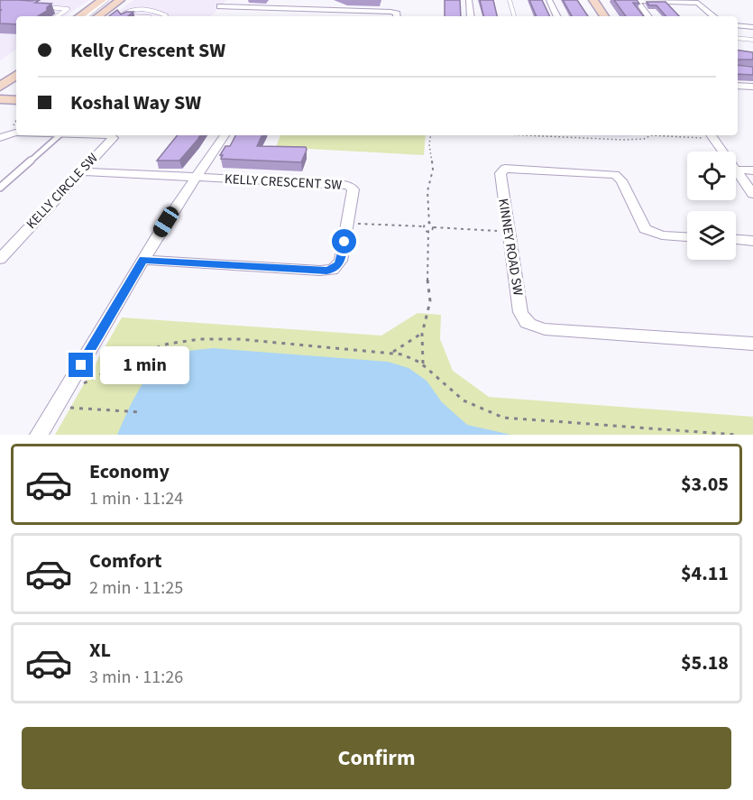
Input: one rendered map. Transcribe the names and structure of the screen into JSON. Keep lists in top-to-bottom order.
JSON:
{
  "streets": {
    "street": ["KELLY CRESCENT SW", "KELLY CIRCLE SW", "KINNEY ROAD SW"]
  },
  "page": {
    "banner": ["Kelly Crescent SW", "Koshal Way SW"],
    "bubble": "1 min",
    "list": [
      {
        "name": "Economy",
        "note": "1 min · 11:24",
        "value": "$3.05"
      },
      {
        "name": "Comfort",
        "note": "2 min · 11:25",
        "value": "$4.11"
      },
      {
        "name": "XL",
        "note": "3 min · 11:26",
        "value": "$5.18"
      }
    ],
    "buttons": "Confirm"
  }
}
